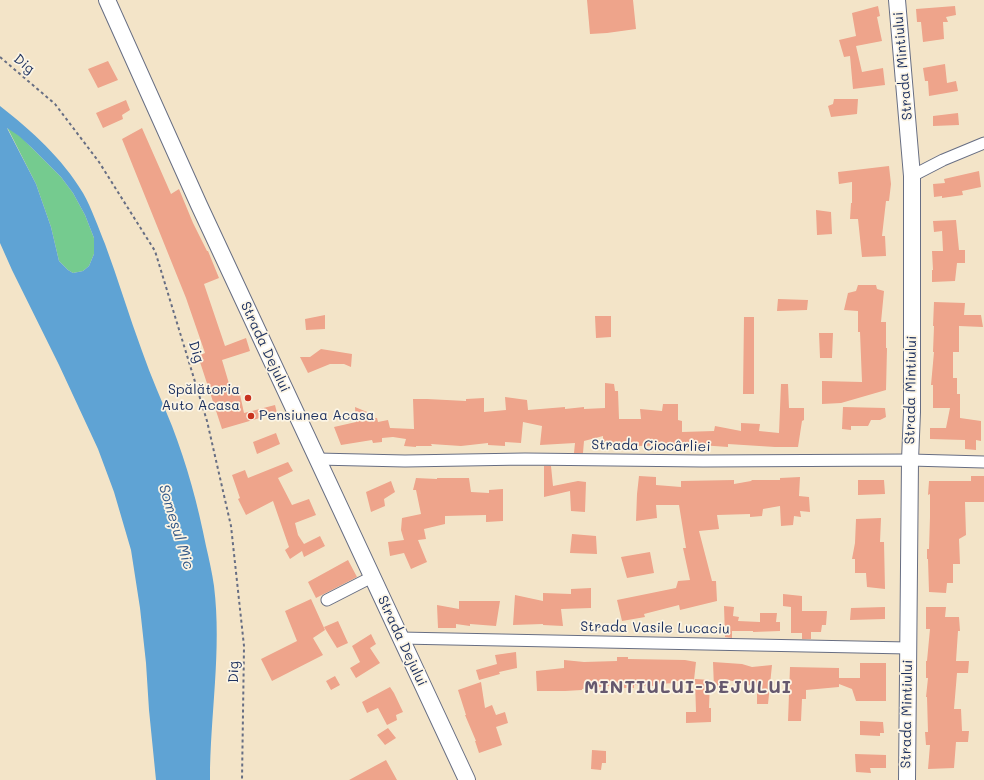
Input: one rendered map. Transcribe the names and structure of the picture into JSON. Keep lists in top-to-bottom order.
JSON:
{
  "streets": {
    "main road": ["Strada Mintiului", "Strada Dejului"],
    "street": ["Strada Ciocârliei", "Strada Vasile Lucaciu"],
    "path": ["Dig"]
  },
  "crossings": [
    ["Strada Mintiului", "Strada Ciocârliei"],
    ["Strada Mintiului", "Strada Vasile Lucaciu"],
    ["Strada Dejului", "Strada Ciocârliei"],
    ["Strada Dejului", "Strada Vasile Lucaciu"]
  ],
  "districts": ["MINTIULUI-DEJULUI"],
  "water": ["Someșul Mic"],
  "places": ["Spălătoria Auto Acasa", "Pensiunea Acasa"]
}
